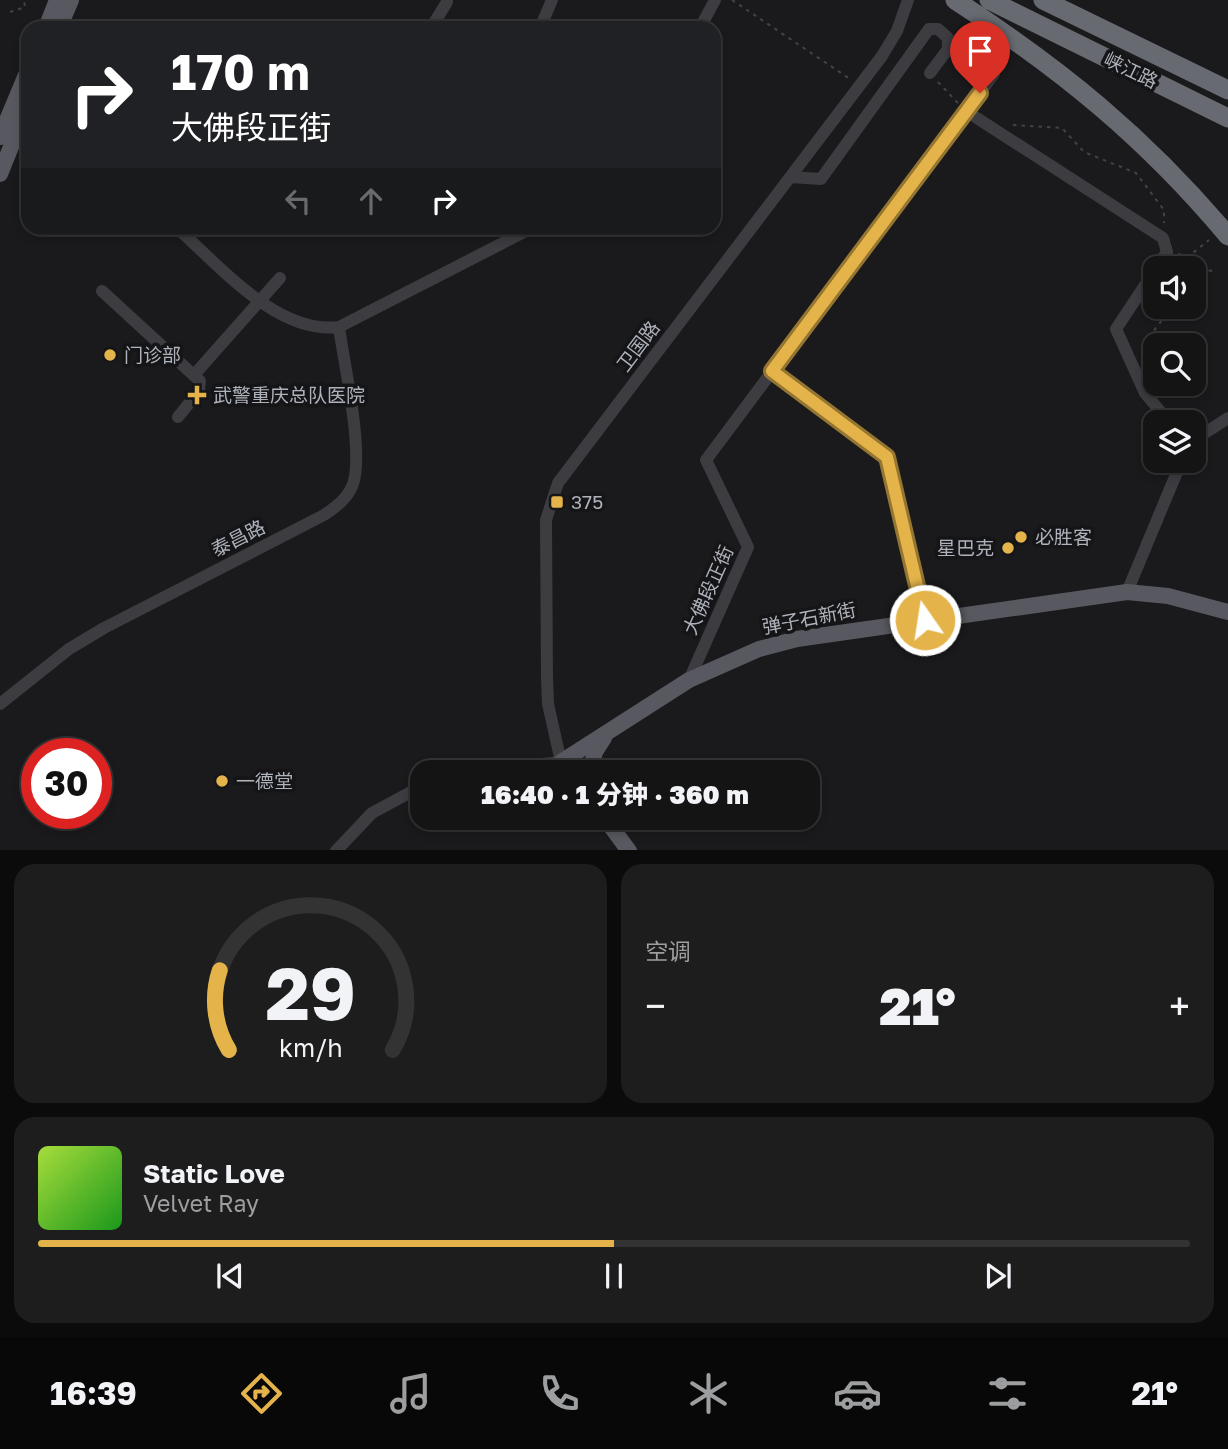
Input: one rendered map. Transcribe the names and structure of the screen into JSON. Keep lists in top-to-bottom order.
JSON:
{
  "streets": {
    "highway": ["峡江路"],
    "main road": ["弹子石新街"],
    "street": ["卫国路", "泰昌路", "大佛段正街"]
  },
  "crossings": [
    ["大佛段正街", "弹子石新街"]
  ],
  "places": {
    "other": [
      "门诊部",
      "必胜客",
      "星巴克",
      "一德堂"
    ],
    "health": ["武警重庆总队医院"],
    "transit": ["375"]
  },
  "page": {
    "turn": ["170 m", "大佛段正街"],
    "limit": "30",
    "trip": "16:40 · 1 分钟 · 360 m",
    "tile": "空调",
    "heat": ["−", "21°", "+"],
    "song": ["Static Love", "Velvet Ray"],
    "tabs": ["16:39", "21°"],
    "gauge": ["29", "km/h"]
  }
}
